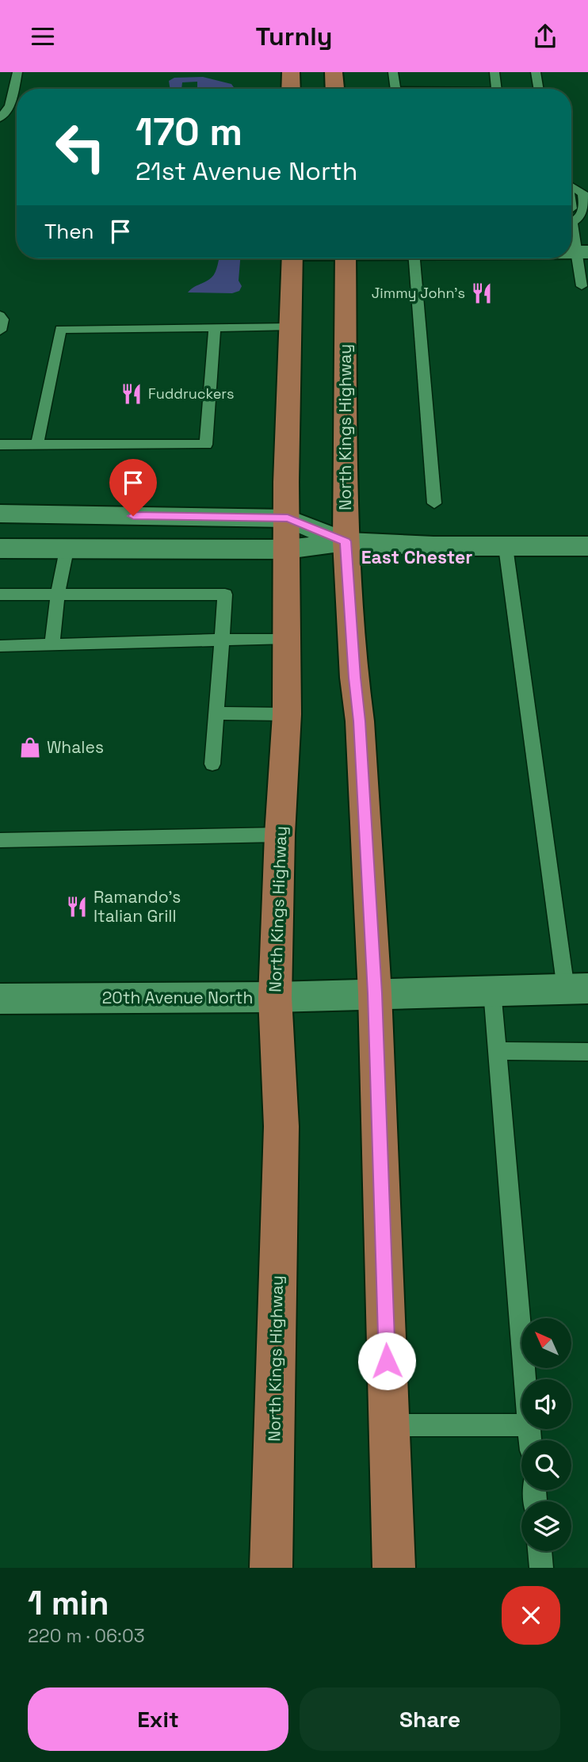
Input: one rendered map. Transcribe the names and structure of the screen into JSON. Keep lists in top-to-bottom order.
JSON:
{
  "streets": {
    "main road": ["North Kings Highway", "20th Avenue North"]
  },
  "crossings": [
    ["North Kings Highway", "20th Avenue North"]
  ],
  "districts": ["East Chester"],
  "places": {
    "restaurant": ["Jimmy John's", "Fuddruckers", "Ramando's Italian Grill"],
    "shop": ["Whales"]
  },
  "north": "top left",
  "page": {
    "header": "Turnly",
    "turn": ["170 m", "21st Avenue North"],
    "then": "Then",
    "heading": ["1 min", "220 m · 06:03"],
    "buttons": ["Exit", "Share"]
  }
}
